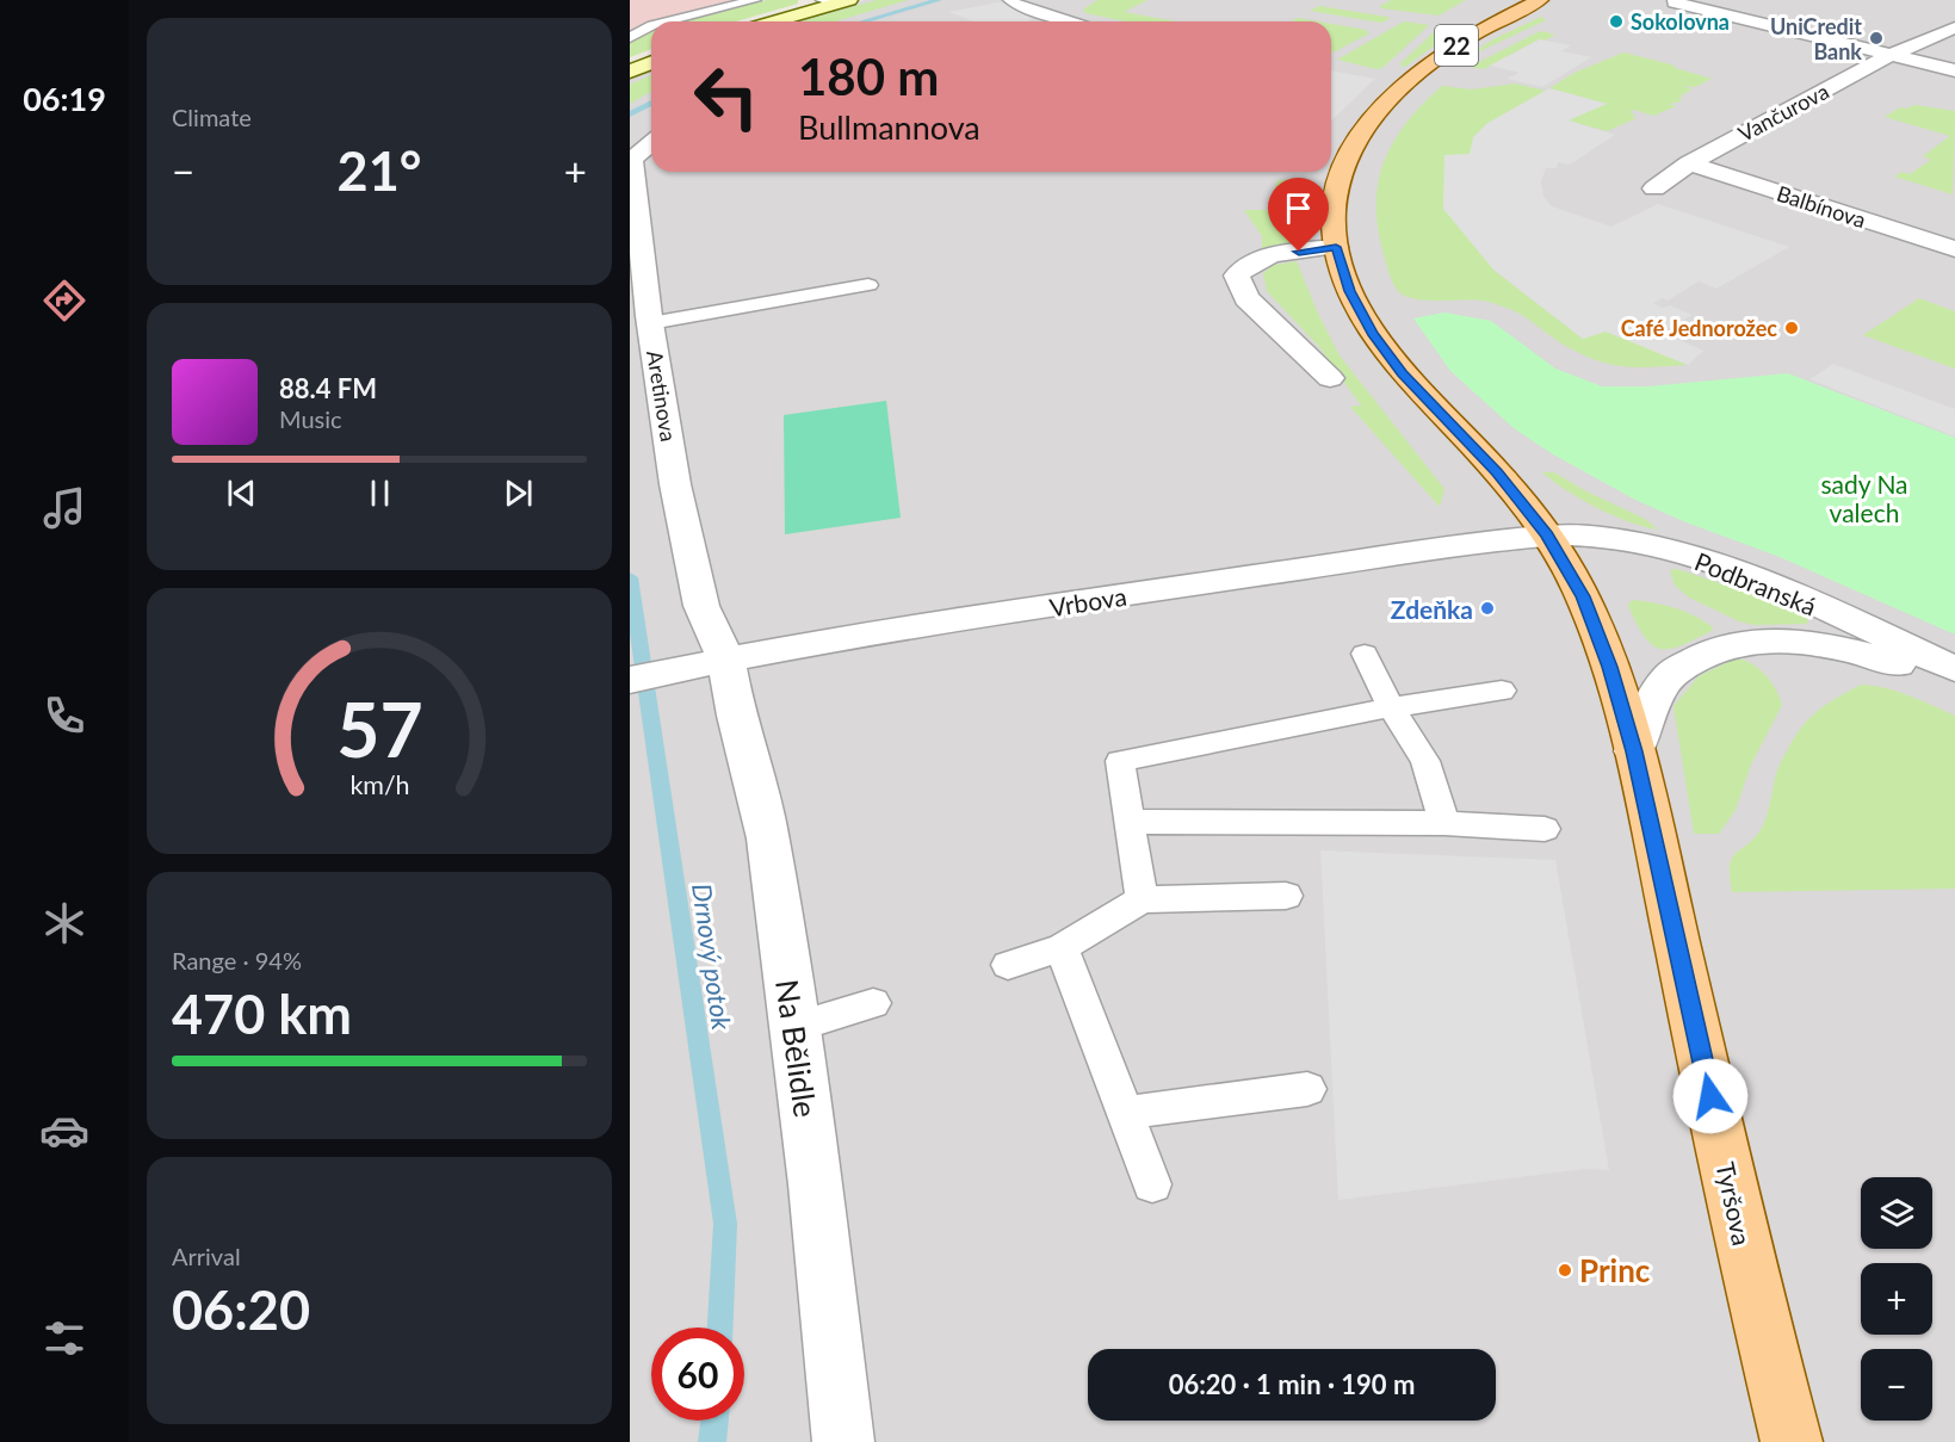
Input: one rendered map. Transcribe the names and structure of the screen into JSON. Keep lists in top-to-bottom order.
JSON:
{
  "streets": {
    "main road": ["22", "Tyršova"],
    "street": [
      "Vančurova",
      "Balbínova",
      "Aretinova",
      "Podbranská",
      "Vrbova",
      "Na Bělidle"
    ]
  },
  "crossings": [
    ["Vančurova", "Balbínova"],
    ["Aretinova", "Vrbova"],
    ["Aretinova", "Na Bělidle"],
    ["Podbranská", "Vrbova"],
    ["Podbranská", "Tyršova"],
    ["Vrbova", "Na Bělidle"],
    ["Vrbova", "Tyršova"]
  ],
  "water": ["Drnový potok"],
  "parks": ["sady Na valech"],
  "places": [
    "Sokolovna",
    "UniCredit Bank",
    "Café Jednorožec",
    "Zdeňka",
    "Princ"
  ],
  "page": {
    "tabs": "06:19",
    "tile": [
      "Climate",
      ["Range · 94%", "470 km"],
      ["Arrival", "06:20"]
    ],
    "turn": ["180 m", "Bullmannova"],
    "heat": ["−", "21°", "+"],
    "song": ["88.4 FM", "Music"],
    "map_buttons": ["+", "−"],
    "limit": "60",
    "trip": "06:20 · 1 min · 190 m",
    "gauge": ["57", "km/h"]
  }
}
